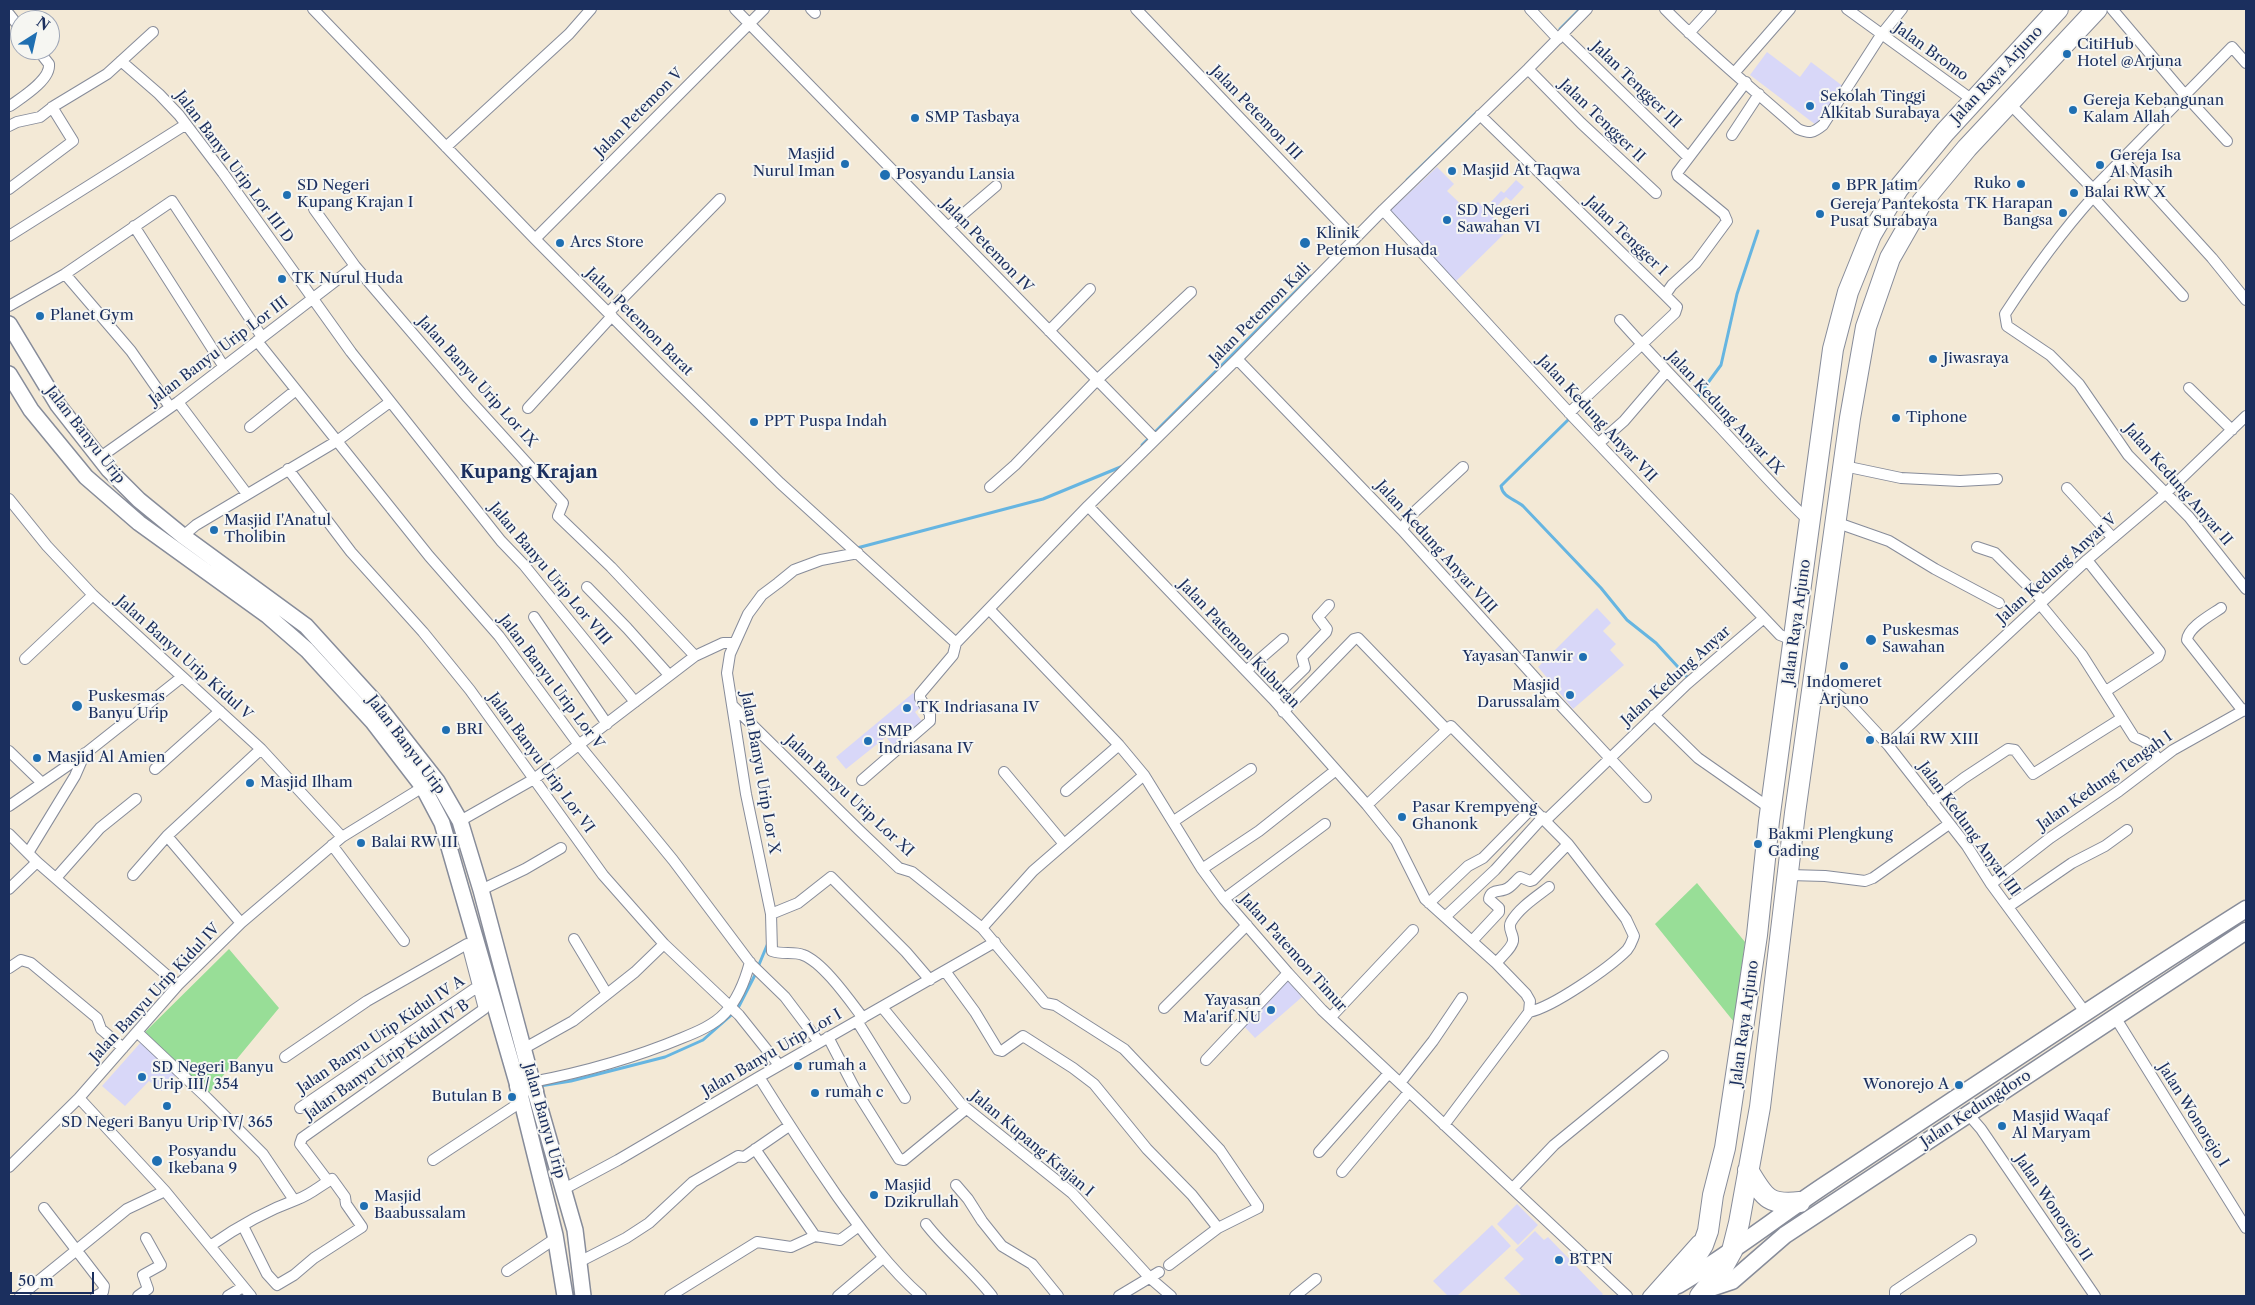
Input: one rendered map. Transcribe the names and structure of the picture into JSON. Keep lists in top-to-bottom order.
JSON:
{
  "streets": {
    "highway": ["Jalan Raya Arjuno"],
    "main road": ["Jalan Banyu Urip", "Jalan Kedungdoro"],
    "street": [
      "Jalan Bromo",
      "Jalan Tengger III",
      "Jalan Petemon V",
      "Jalan Petemon III",
      "Jalan Tengger II",
      "Jalan Banyu Urip Lor III D",
      "Jalan Tengger I",
      "Jalan Petemon IV",
      "Jalan Petemon Kali",
      "Jalan Petemon Barat",
      "Jalan Banyu Urip Lor III",
      "Jalan Banyu Urip Lor IX",
      "Jalan Kedung Anyar IX",
      "Jalan Kedung Anyar VII",
      "Jalan Kedung Anyar II",
      "Jalan Kedung Anyar VIII",
      "Jalan Kedung Anyar V",
      "Jalan Banyu Urip Lor VIII",
      "Jalan Patemon Kuburan",
      "Jalan Banyu Urip Kidul V",
      "Jalan Kedung Anyar",
      "Jalan Banyu Urip Lor V",
      "Jalan Banyu Urip Lor VI",
      "Jalan Banyu Urip Lor X",
      "Jalan Kedung Tengah I",
      "Jalan Banyu Urip Lor XI",
      "Jalan Kedung Anyar III",
      "Jalan Patemon Timur",
      "Jalan Banyu Urip Kidul IV",
      "Jalan Banyu Urip Kidul IV A",
      "Jalan Banyu Urip Lor I",
      "Jalan Banyu Urip Kidul IV B",
      "Jalan Wonorejo I",
      "Jalan Kupang Krajan I",
      "Jalan Wonorejo II"
    ]
  },
  "crossings": [
    ["Jalan Bromo", "Jalan Raya Arjuno"],
    ["Jalan Raya Arjuno", "Jalan Kedung Anyar IX"],
    ["Jalan Raya Arjuno", "Jalan Kedung Anyar VII"],
    ["Jalan Raya Arjuno", "Jalan Kedung Anyar III"],
    ["Jalan Raya Arjuno", "Jalan Kedungdoro"],
    ["Jalan Tengger III", "Jalan Petemon Kali"],
    ["Jalan Petemon V", "Jalan Petemon IV"],
    ["Jalan Petemon V", "Jalan Petemon Barat"],
    ["Jalan Petemon III", "Jalan Petemon Kali"],
    ["Jalan Tengger II", "Jalan Petemon Kali"],
    ["Jalan Banyu Urip Lor III D", "Jalan Banyu Urip Lor III"],
    ["Jalan Banyu Urip Lor III D", "Jalan Banyu Urip Lor VIII"],
    ["Jalan Tengger I", "Jalan Petemon Kali"],
    ["Jalan Petemon IV", "Jalan Petemon Kali"],
    ["Jalan Petemon Kali", "Jalan Petemon Barat"],
    ["Jalan Petemon Kali", "Jalan Kedung Anyar VII"],
    ["Jalan Petemon Kali", "Jalan Kedung Anyar VIII"],
    ["Jalan Petemon Kali", "Jalan Patemon Kuburan"],
    ["Jalan Petemon Kali", "Jalan Patemon Timur"],
    ["Jalan Petemon Barat", "Jalan Banyu Urip Lor X"],
    ["Jalan Banyu Urip Lor III", "Jalan Banyu Urip Lor IX"],
    ["Jalan Banyu Urip Lor III", "Jalan Banyu Urip"],
    ["Jalan Banyu Urip Lor III", "Jalan Banyu Urip Lor VIII"],
    ["Jalan Banyu Urip Lor III", "Jalan Banyu Urip Lor V"],
    ["Jalan Kedung Anyar VII", "Jalan Kedung Anyar"],
    ["Jalan Banyu Urip", "Jalan Banyu Urip Kidul IV"],
    ["Jalan Banyu Urip", "Jalan Banyu Urip Kidul IV A"],
    ["Jalan Banyu Urip", "Jalan Banyu Urip Lor I"],
    ["Jalan Kedung Anyar II", "Jalan Kedung Anyar V"],
    ["Jalan Kedung Anyar VIII", "Jalan Kedung Anyar"],
    ["Jalan Kedung Anyar V", "Jalan Kedung Anyar III"],
    ["Jalan Banyu Urip Kidul V", "Jalan Banyu Urip Kidul IV"],
    ["Jalan Banyu Urip Lor V", "Jalan Banyu Urip Lor I"],
    ["Jalan Banyu Urip Lor V", "Jalan Kupang Krajan I"],
    ["Jalan Banyu Urip Lor VI", "Jalan Banyu Urip Lor I"],
    ["Jalan Banyu Urip Lor X", "Jalan Banyu Urip Lor XI"],
    ["Jalan Banyu Urip Lor X", "Jalan Banyu Urip Lor I"],
    ["Jalan Kedung Tengah I", "Jalan Kedung Anyar III"],
    ["Jalan Banyu Urip Lor XI", "Jalan Banyu Urip Lor I"],
    ["Jalan Kedung Anyar III", "Jalan Kedungdoro"],
    ["Jalan Banyu Urip Kidul IV A", "Jalan Banyu Urip Kidul IV B"],
    ["Jalan Banyu Urip Lor I", "Jalan Kupang Krajan I"],
    ["Jalan Kedungdoro", "Jalan Wonorejo I"],
    ["Jalan Kedungdoro", "Jalan Wonorejo II"]
  ],
  "districts": ["Kupang Krajan"],
  "places": [
    "CitiHub Hotel @Arjuna",
    "Sekolah Tinggi Alkitab Surabaya",
    "Gereja Kebangunan Kalam Allah",
    "SMP Tasbaya",
    "Masjid Nurul Iman",
    "Gereja Isa Al Masih",
    "Masjid At Taqwa",
    "Posyandu Lansia",
    "Ruko",
    "BPR Jatim",
    "Balai RW X",
    "SD Negeri Kupang Krajan I",
    "TK Harapan Bangsa",
    "Gereja Pantekosta Pusat Surabaya",
    "SD Negeri Sawahan VI",
    "Arcs Store",
    "Klinik Petemon Husada",
    "TK Nurul Huda",
    "Planet Gym",
    "Jiwasraya",
    "Tiphone",
    "PPT Puspa Indah",
    "Masjid I'Anatul Tholibin",
    "Puskesmas Sawahan",
    "Yayasan Tanwir",
    "Indomeret Arjuno",
    "Masjid Darussalam",
    "Puskesmas Banyu Urip",
    "TK Indriasana IV",
    "BRI",
    "Balai RW XIII",
    "SMP Indriasana IV",
    "Masjid Al Amien",
    "Masjid Ilham",
    "Pasar Krempyeng Ghanonk",
    "Balai RW III",
    "Bakmi Plengkung Gading",
    "Yayasan Ma'arif NU",
    "rumah a",
    "SD Negeri Banyu Urip III/ 354",
    "Wonorejo A",
    "rumah c",
    "Butulan B",
    "SD Negeri Banyu Urip IV/ 365",
    "Masjid Waqaf Al Maryam",
    "Posyandu Ikebana 9",
    "Masjid Dzikrullah",
    "Masjid Baabussalam",
    "BTPN"
  ],
  "scale_bar": "50 m",
  "north": "top right"
}
